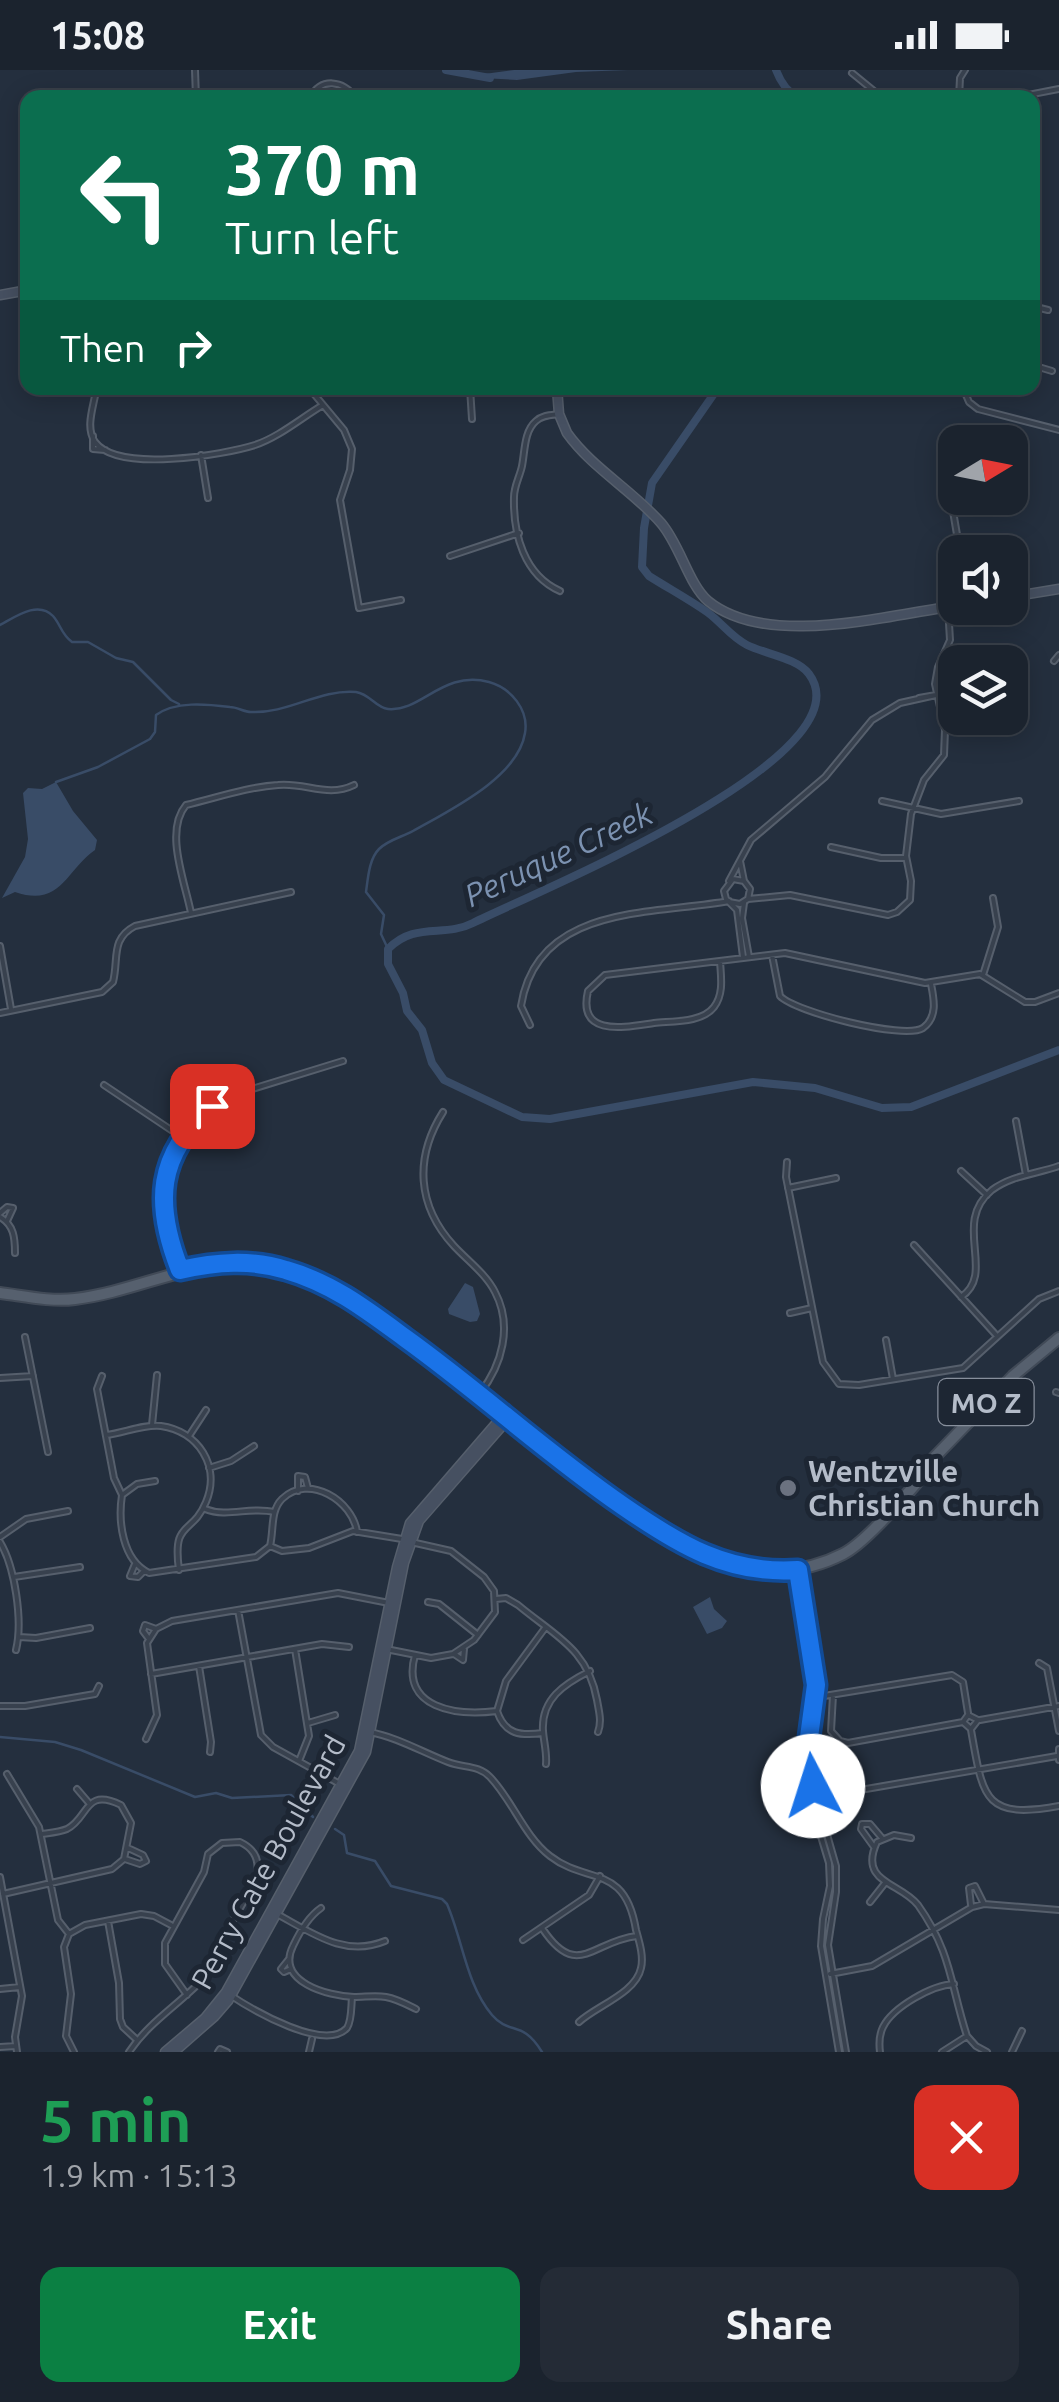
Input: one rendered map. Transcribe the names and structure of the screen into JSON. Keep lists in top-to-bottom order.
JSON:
{
  "streets": {
    "main road": ["MO Z"],
    "street": ["Perry Cate Boulevard"]
  },
  "crossings": [
    ["MO Z", "Perry Cate Boulevard"]
  ],
  "water": ["Peruque Creek"],
  "places": ["Wentzville Christian Church"],
  "north": "right",
  "page": {
    "status": "15:08",
    "turn": ["370 m", "Turn left"],
    "then": "Then",
    "heading": ["5 min", "1.9 km · 15:13"],
    "buttons": ["Exit", "Share"]
  }
}
